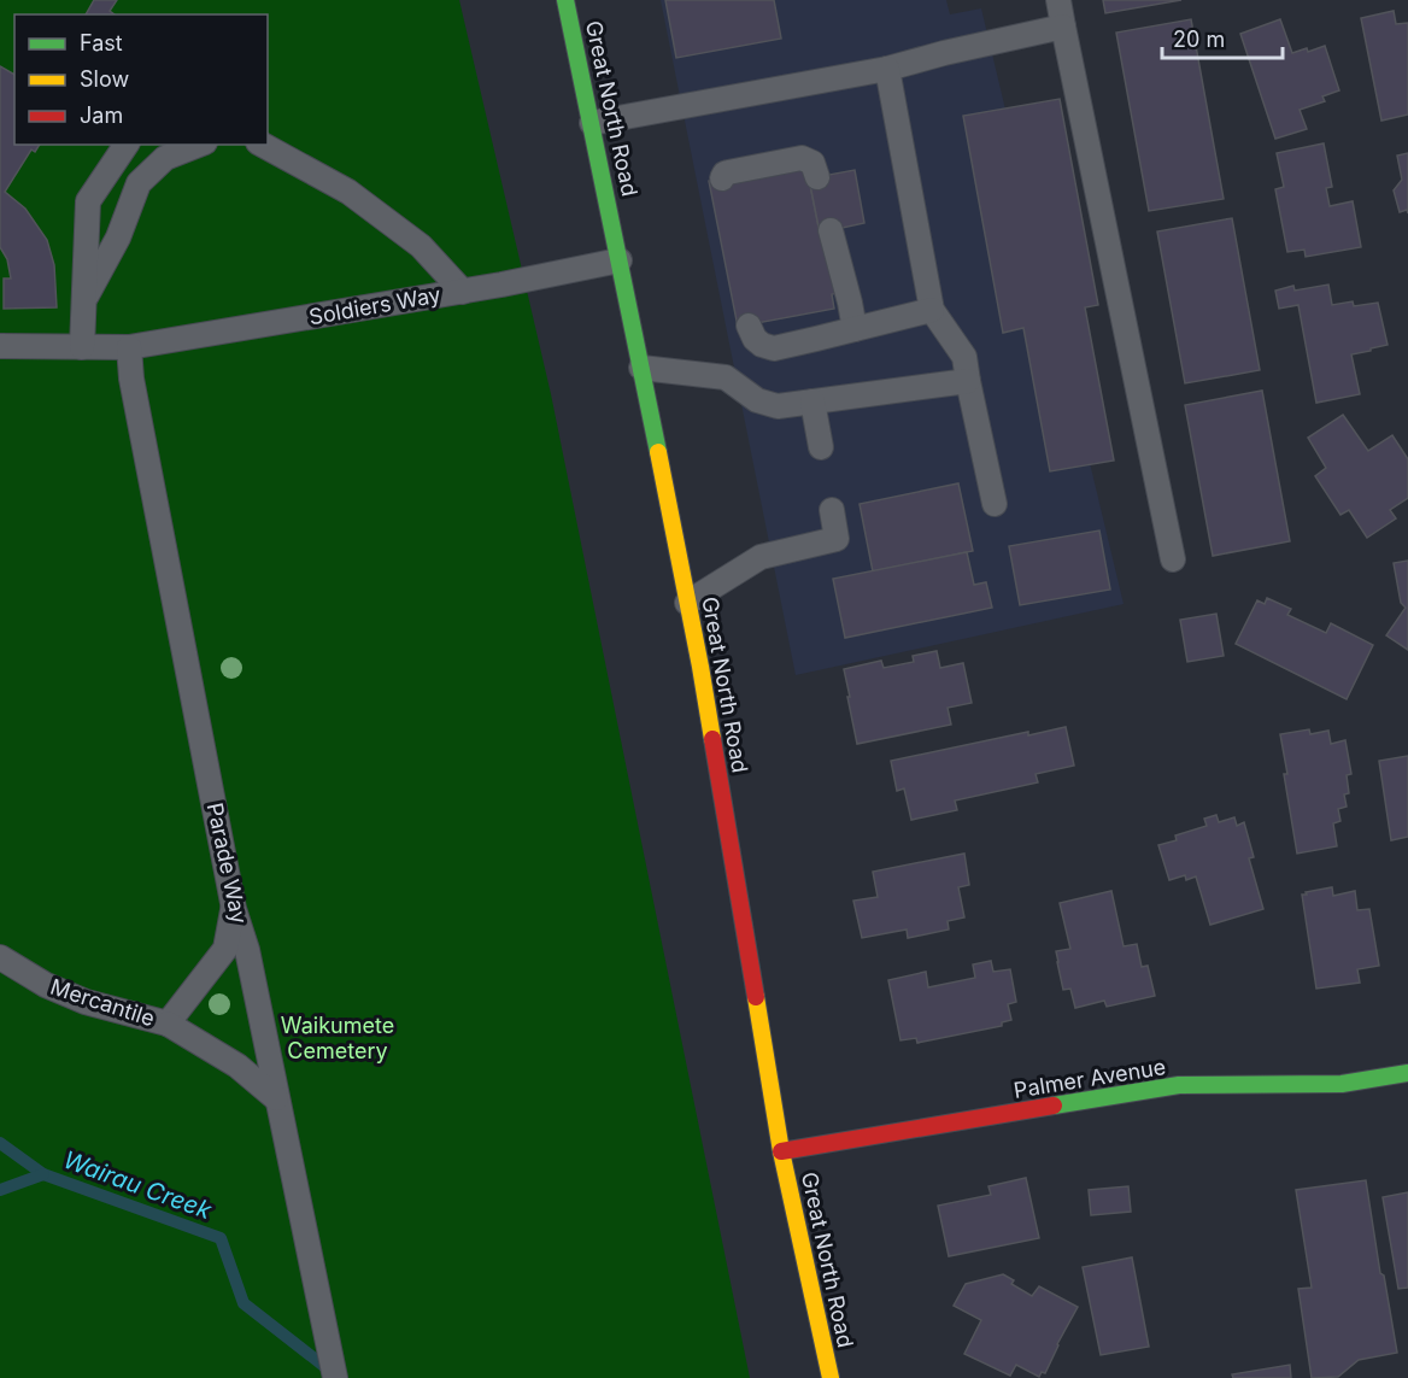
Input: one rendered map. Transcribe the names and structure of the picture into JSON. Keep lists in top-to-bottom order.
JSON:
{
  "streets": {
    "main road": ["Great North Road", "Palmer Avenue"],
    "lane": ["Soldiers Way", "Parade Way", "Mercantile"]
  },
  "crossings": [
    ["Great North Road", "Soldiers Way"],
    ["Great North Road", "Palmer Avenue"],
    ["Soldiers Way", "Parade Way"],
    ["Parade Way", "Mercantile"]
  ],
  "water": ["Wairau Creek"],
  "parks": ["Waikumete Cemetery"],
  "legend": ["Fast", "Slow", "Jam"],
  "scale_bar": "20 m"
}
